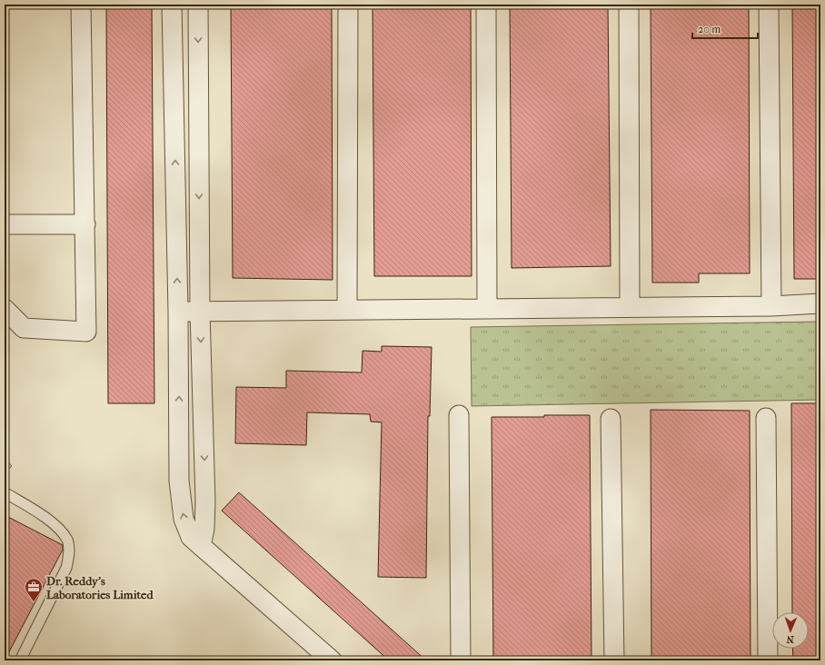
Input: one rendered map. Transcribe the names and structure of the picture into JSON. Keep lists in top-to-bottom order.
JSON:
{
  "places": {
    "office": ["Dr. Reddy's Laboratories Limited"]
  },
  "scale_bar": "20 m",
  "north": "bottom"
}
